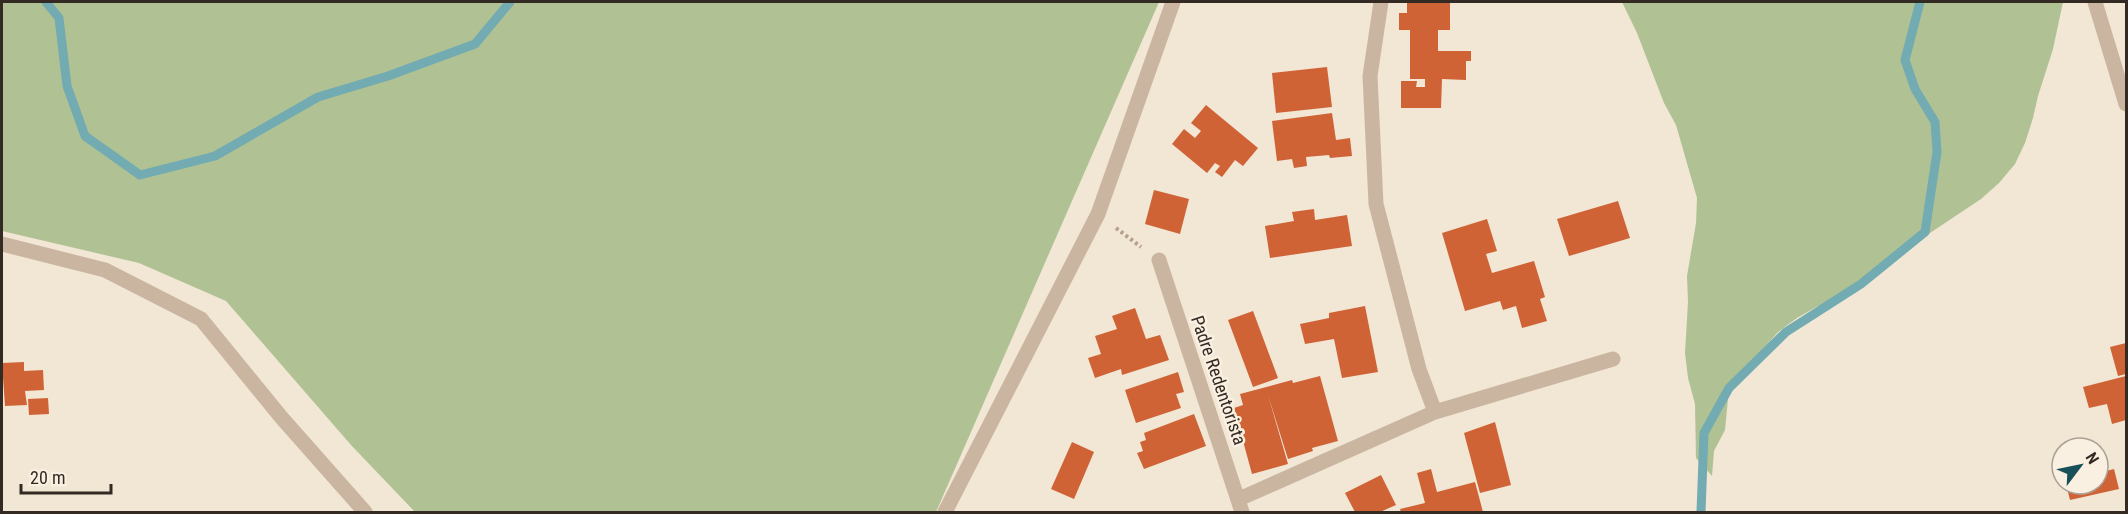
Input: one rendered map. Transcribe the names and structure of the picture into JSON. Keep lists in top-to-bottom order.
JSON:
{
  "streets": {
    "street": ["Padre Redentorista"]
  },
  "scale_bar": "20 m",
  "north": "top right"
}
